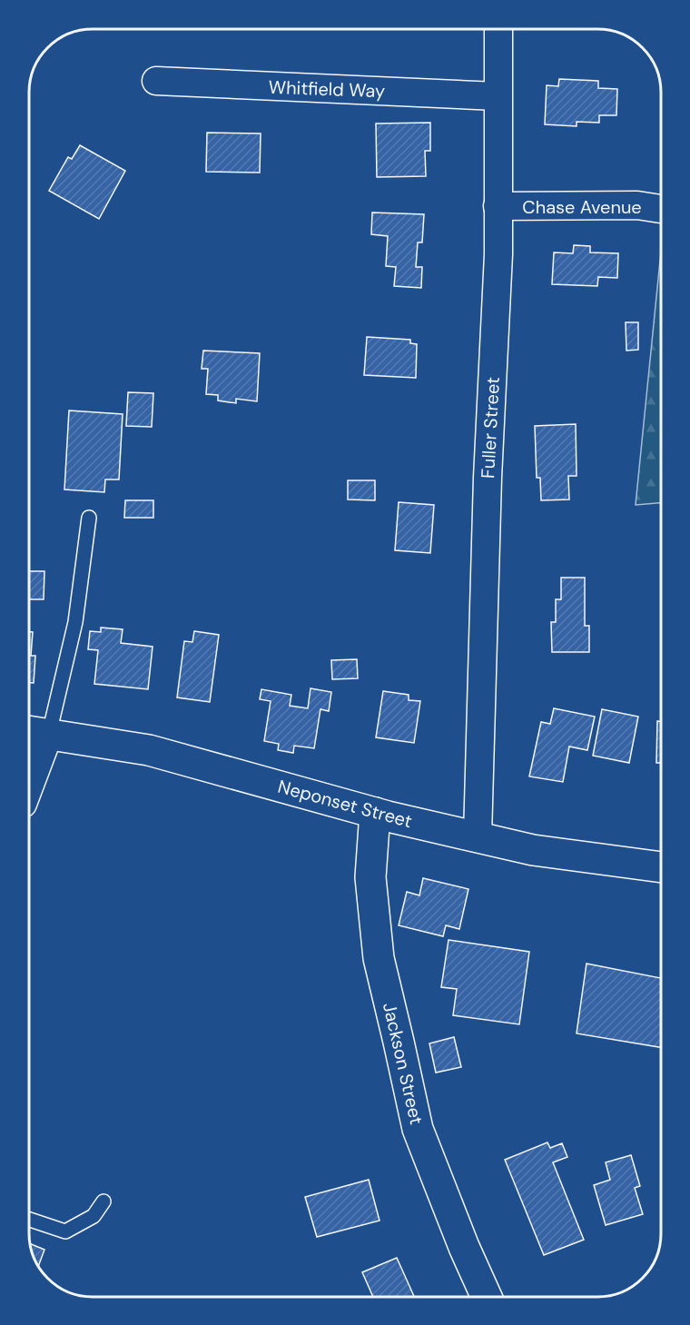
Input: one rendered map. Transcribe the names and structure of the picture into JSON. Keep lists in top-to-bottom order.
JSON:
{
  "streets": {
    "main road": ["Neponset Street", "Jackson Street"],
    "street": ["Whitfield Way", "Chase Avenue", "Fuller Street"]
  },
  "crossings": [
    ["Whitfield Way", "Fuller Street"],
    ["Chase Avenue", "Fuller Street"],
    ["Fuller Street", "Neponset Street"],
    ["Neponset Street", "Jackson Street"]
  ]
}
